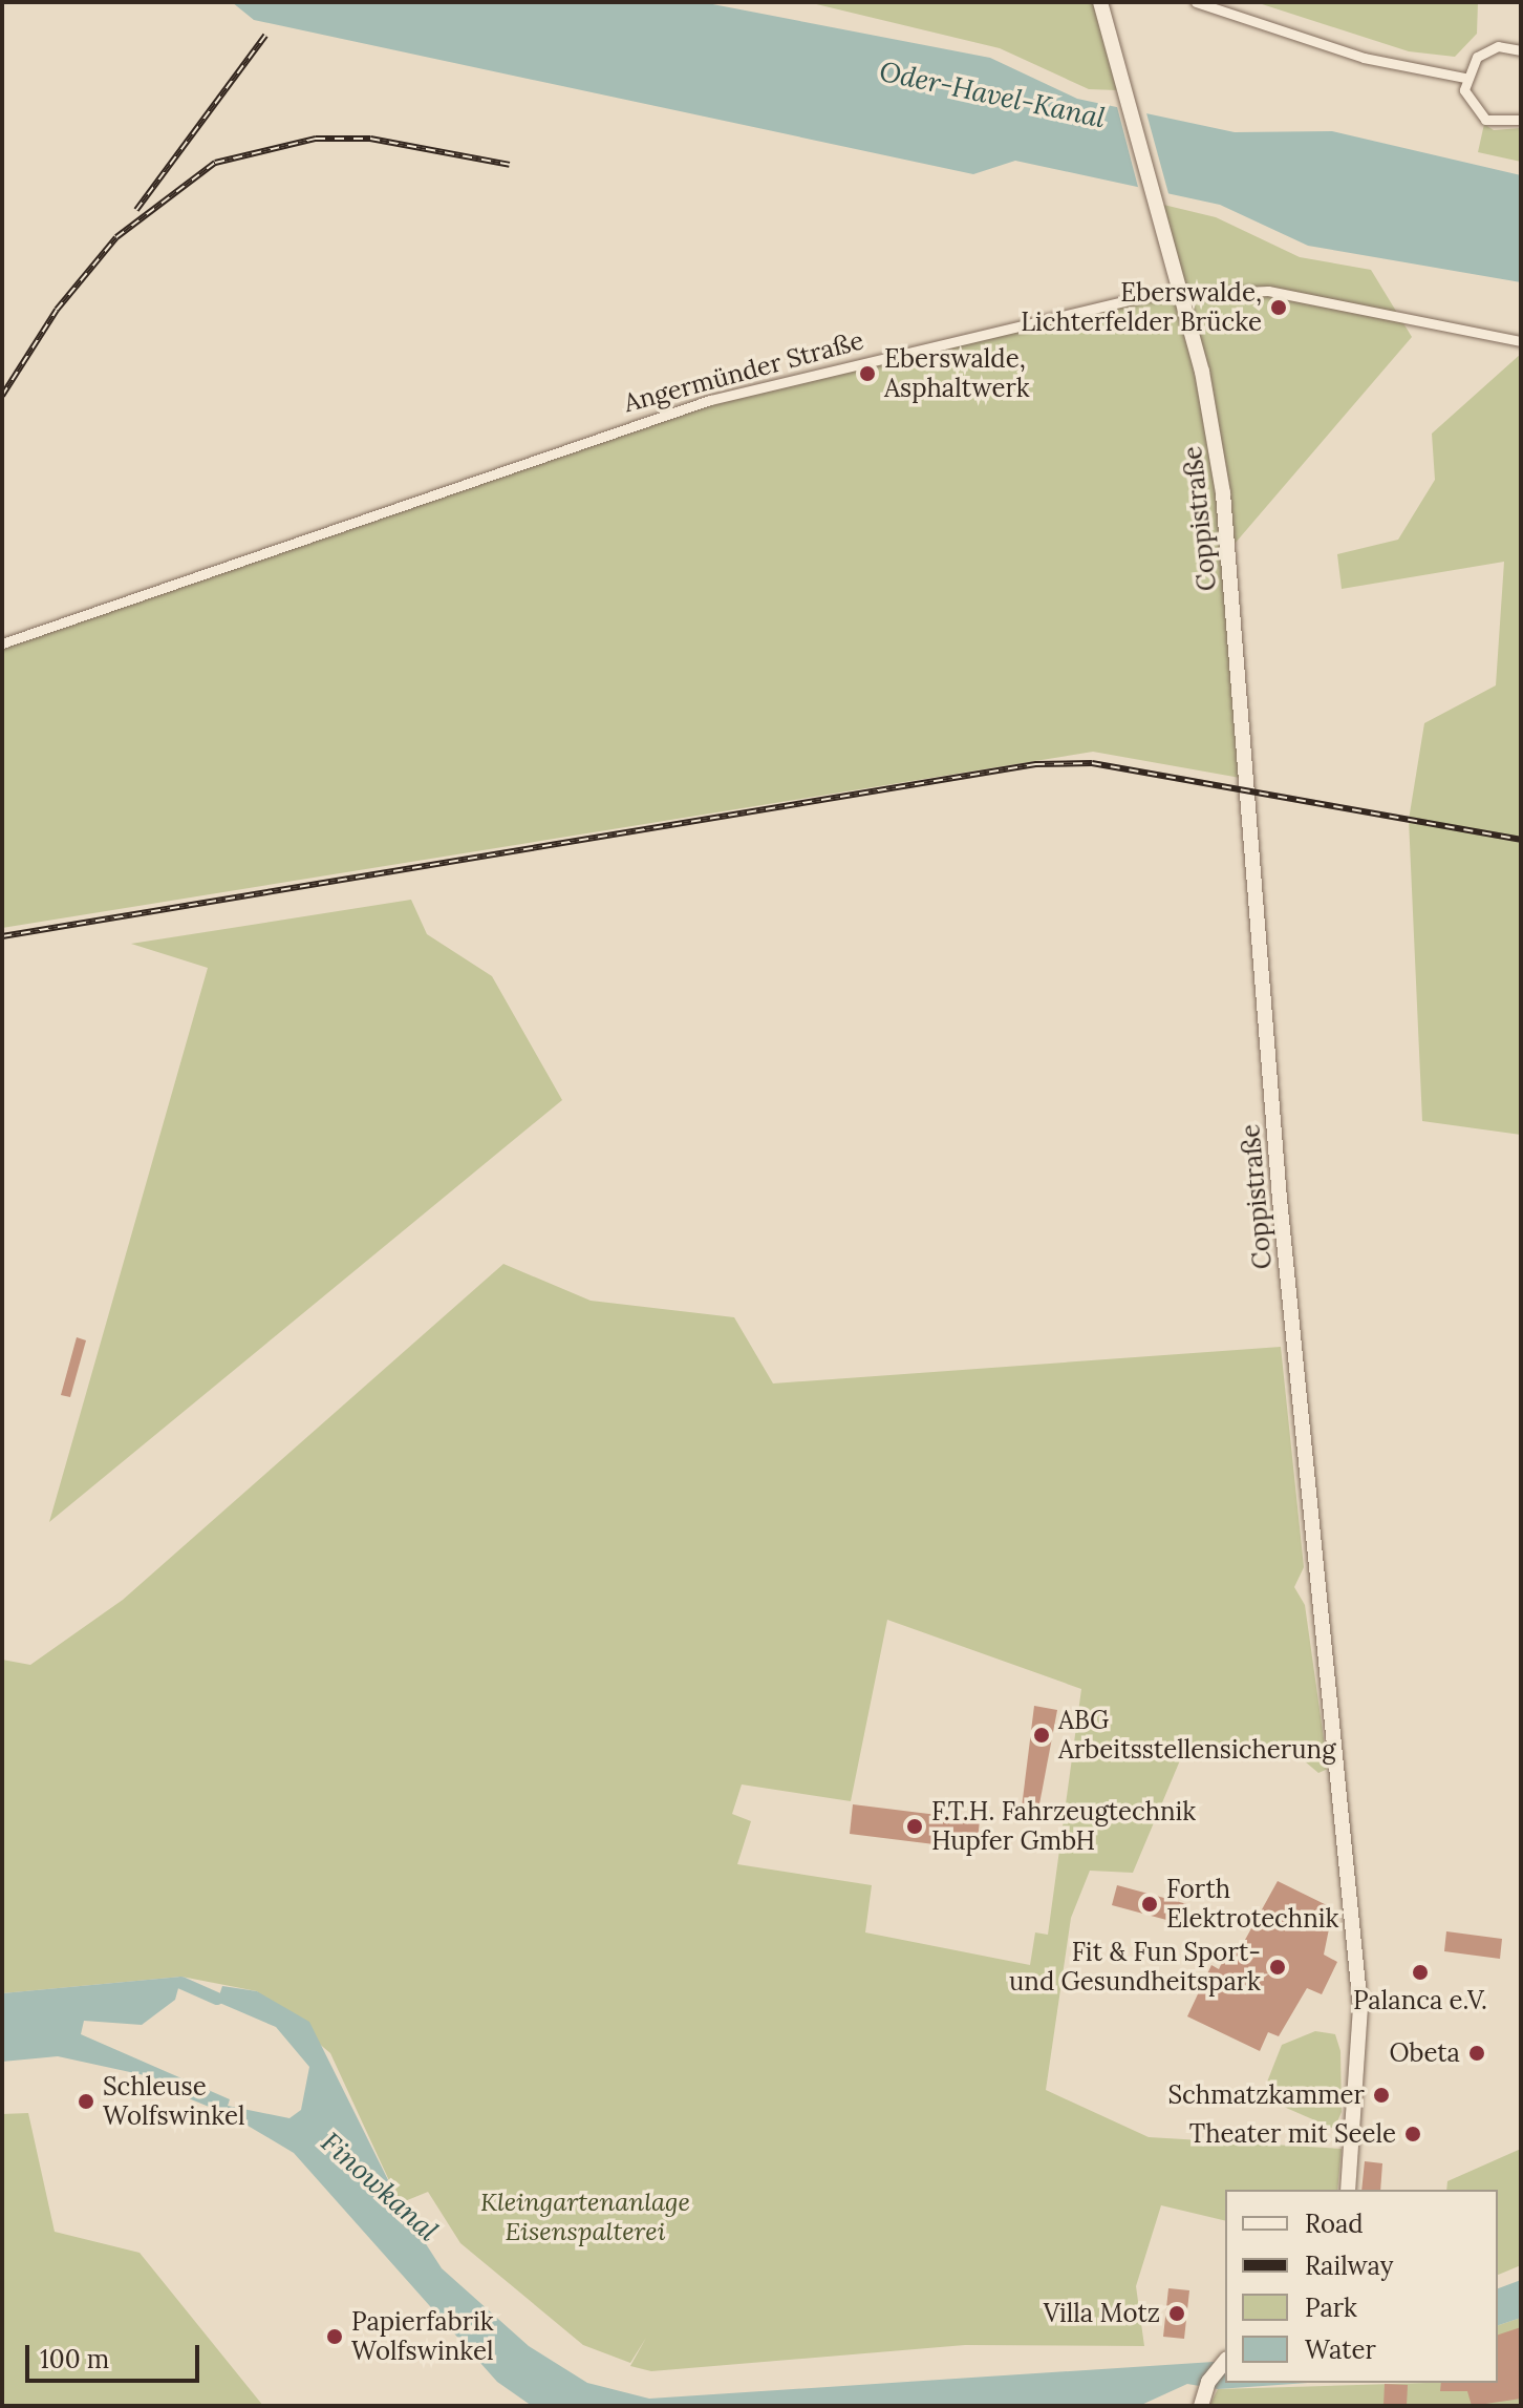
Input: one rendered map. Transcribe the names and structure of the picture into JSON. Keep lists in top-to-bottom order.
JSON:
{
  "streets": {
    "main road": ["Coppistraße"],
    "street": ["Angermünder Straße"]
  },
  "crossings": [
    ["Angermünder Straße", "Coppistraße"]
  ],
  "water": ["Oder-Havel-Kanal", "Finowkanal"],
  "parks": ["Kleingartenanlage Eisenspalterei"],
  "places": [
    "Eberswalde, Lichterfelder Brücke",
    "Eberswalde, Asphaltwerk",
    "ABG Arbeitsstellensicherung",
    "F.T.H. Fahrzeugtechnik Hupfer GmbH",
    "Forth Elektrotechnik",
    "Fit & Fun Sport- und Gesundheitspark",
    "Palanca e.V.",
    "Obeta",
    "Schmatzkammer",
    "Schleuse Wolfswinkel",
    "Theater mit Seele",
    "Villa Motz",
    "Papierfabrik Wolfswinkel"
  ],
  "legend": [
    "Road",
    "Railway",
    "Park",
    "Water"
  ],
  "scale_bar": "100 m"
}
